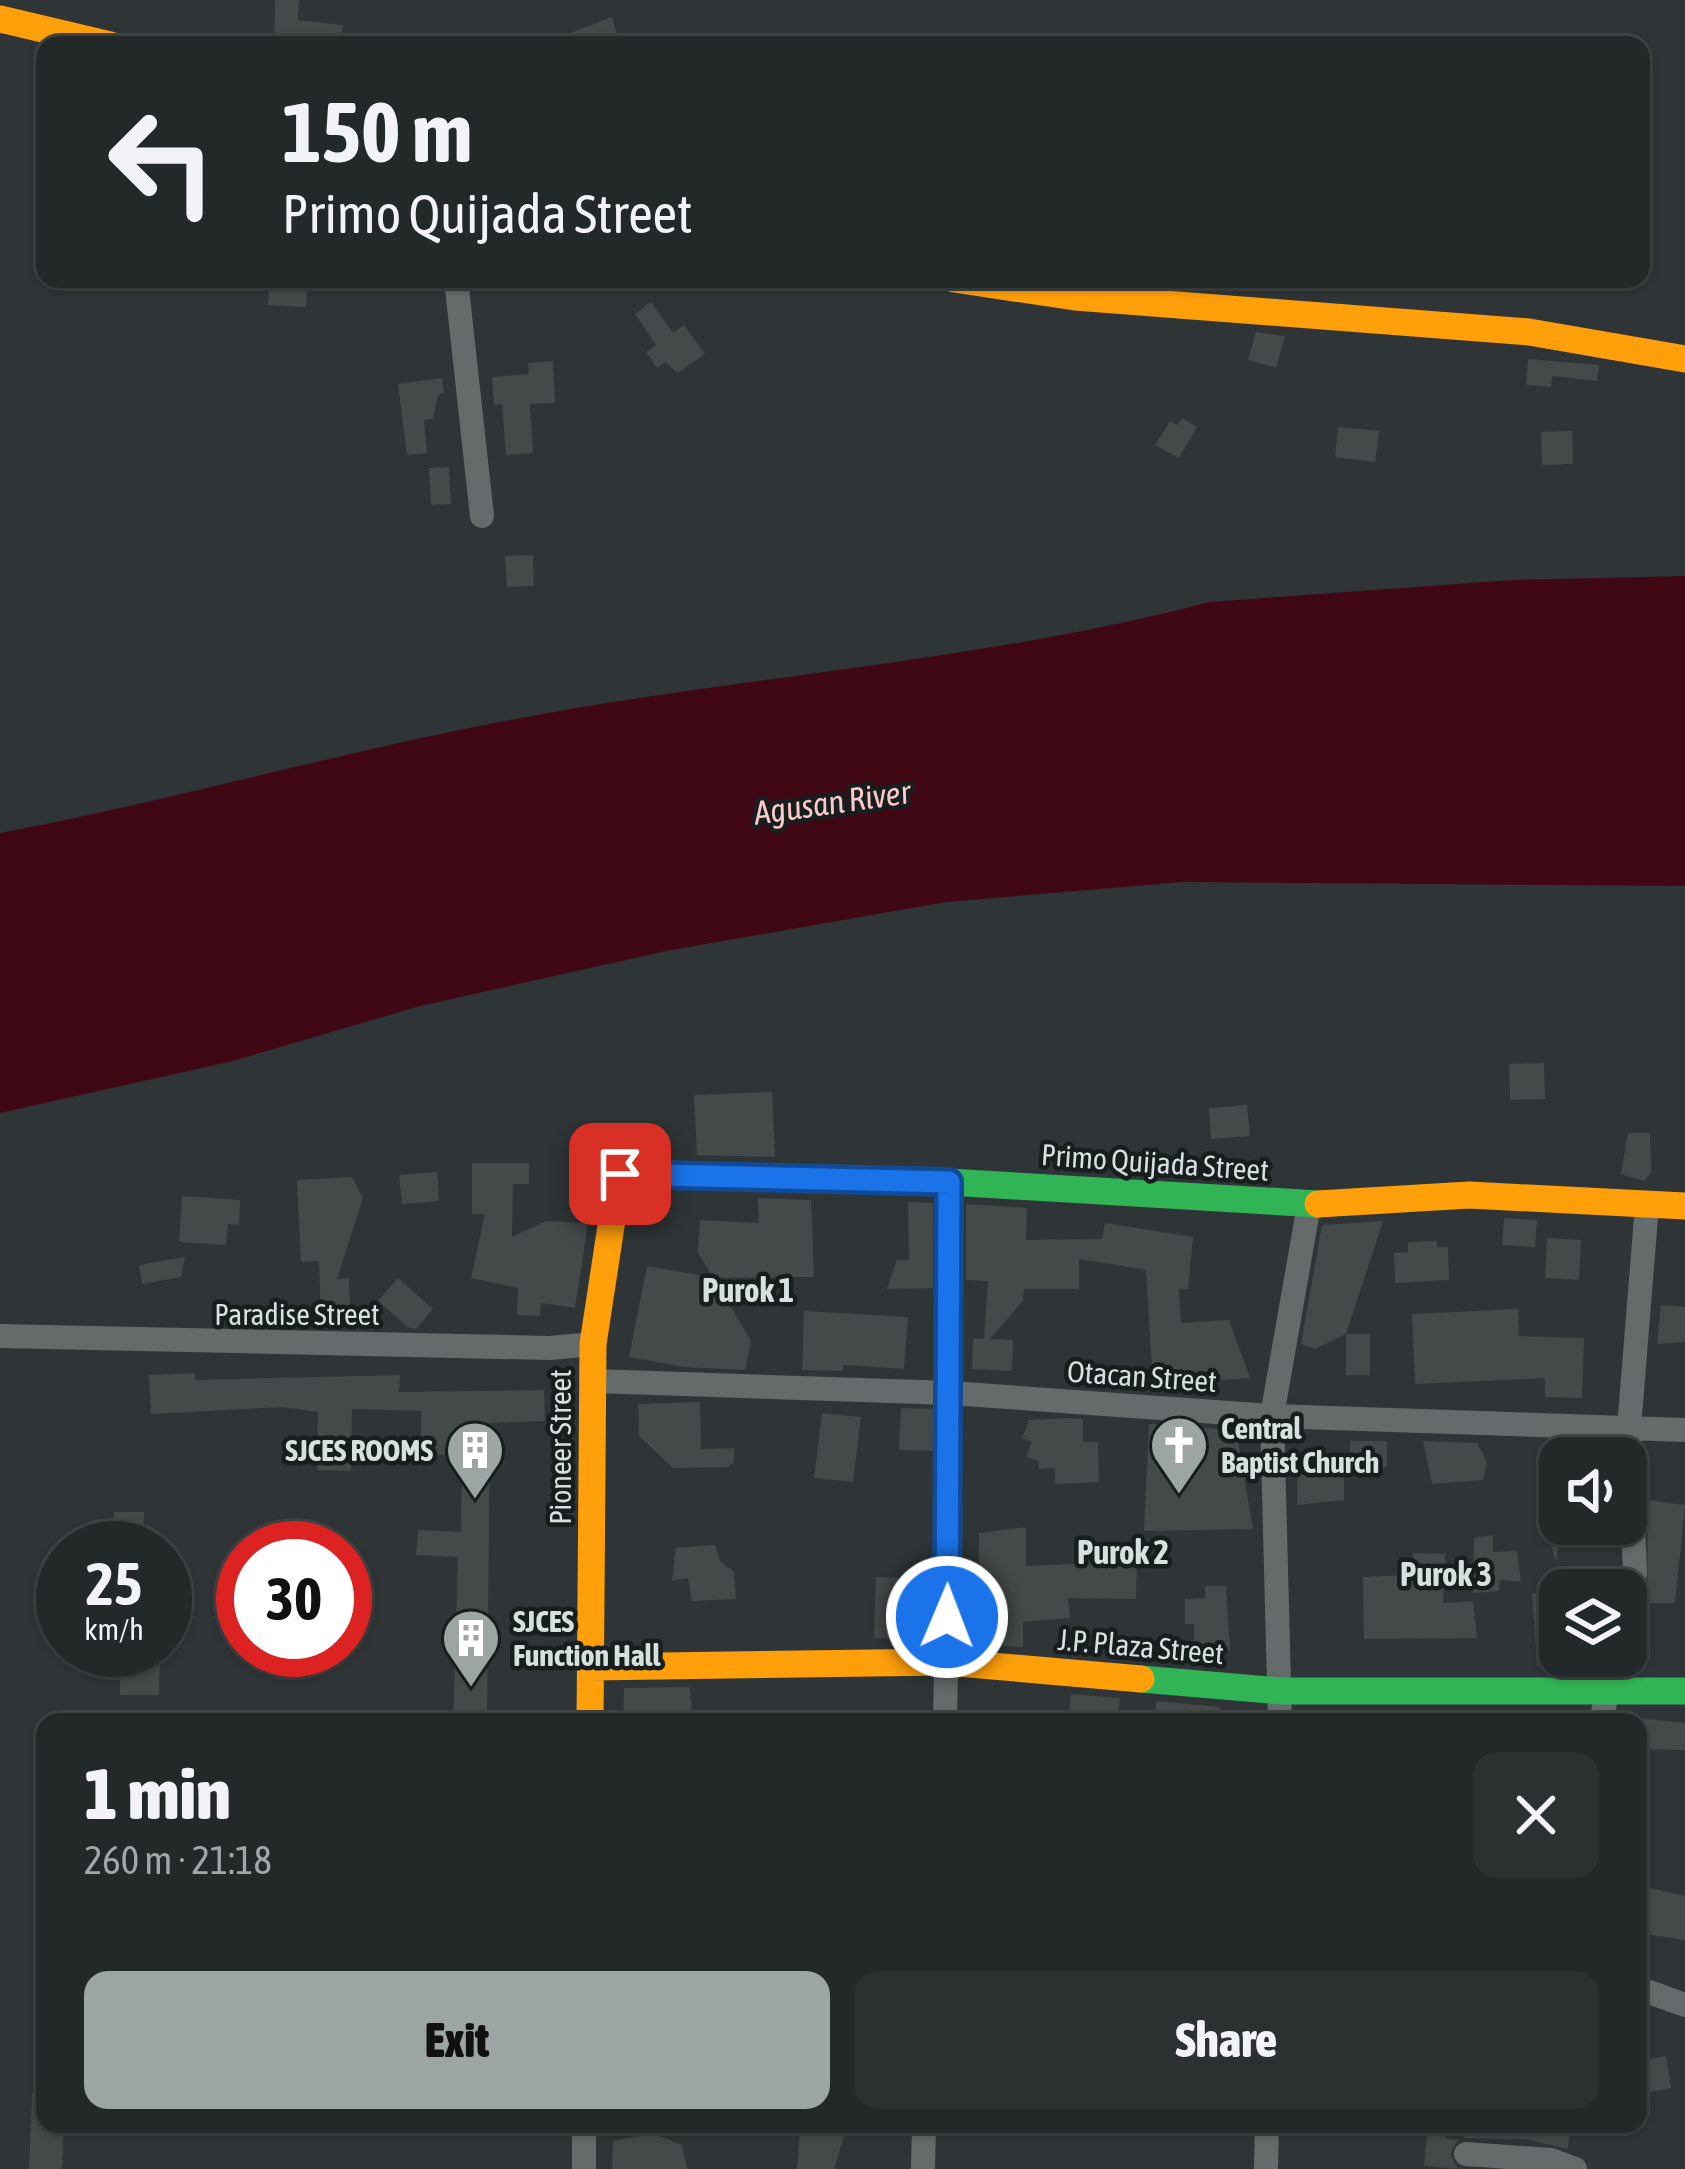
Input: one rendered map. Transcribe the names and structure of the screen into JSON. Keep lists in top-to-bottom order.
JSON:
{
  "streets": {
    "street": [
      "Primo Quijada Street",
      "Paradise Street",
      "Otacan Street",
      "Pioneer Street",
      "J.P. Plaza Street"
    ]
  },
  "crossings": [
    ["Primo Quijada Street", "Pioneer Street"],
    ["Paradise Street", "Pioneer Street"],
    ["Otacan Street", "Pioneer Street"],
    ["Pioneer Street", "J.P. Plaza Street"]
  ],
  "districts": ["Purok 1", "Purok 2", "Purok 3"],
  "water": ["Agusan River"],
  "places": {
    "church": ["Central Baptist Church"],
    "building": ["SJCES ROOMS", "SJCES Function Hall"]
  },
  "page": {
    "turn": ["150 m", "Primo Quijada Street"],
    "speed": "25 km/h",
    "limit": "30",
    "heading": ["1 min", "260 m · 21:18"],
    "buttons": ["Exit", "Share"]
  }
}
